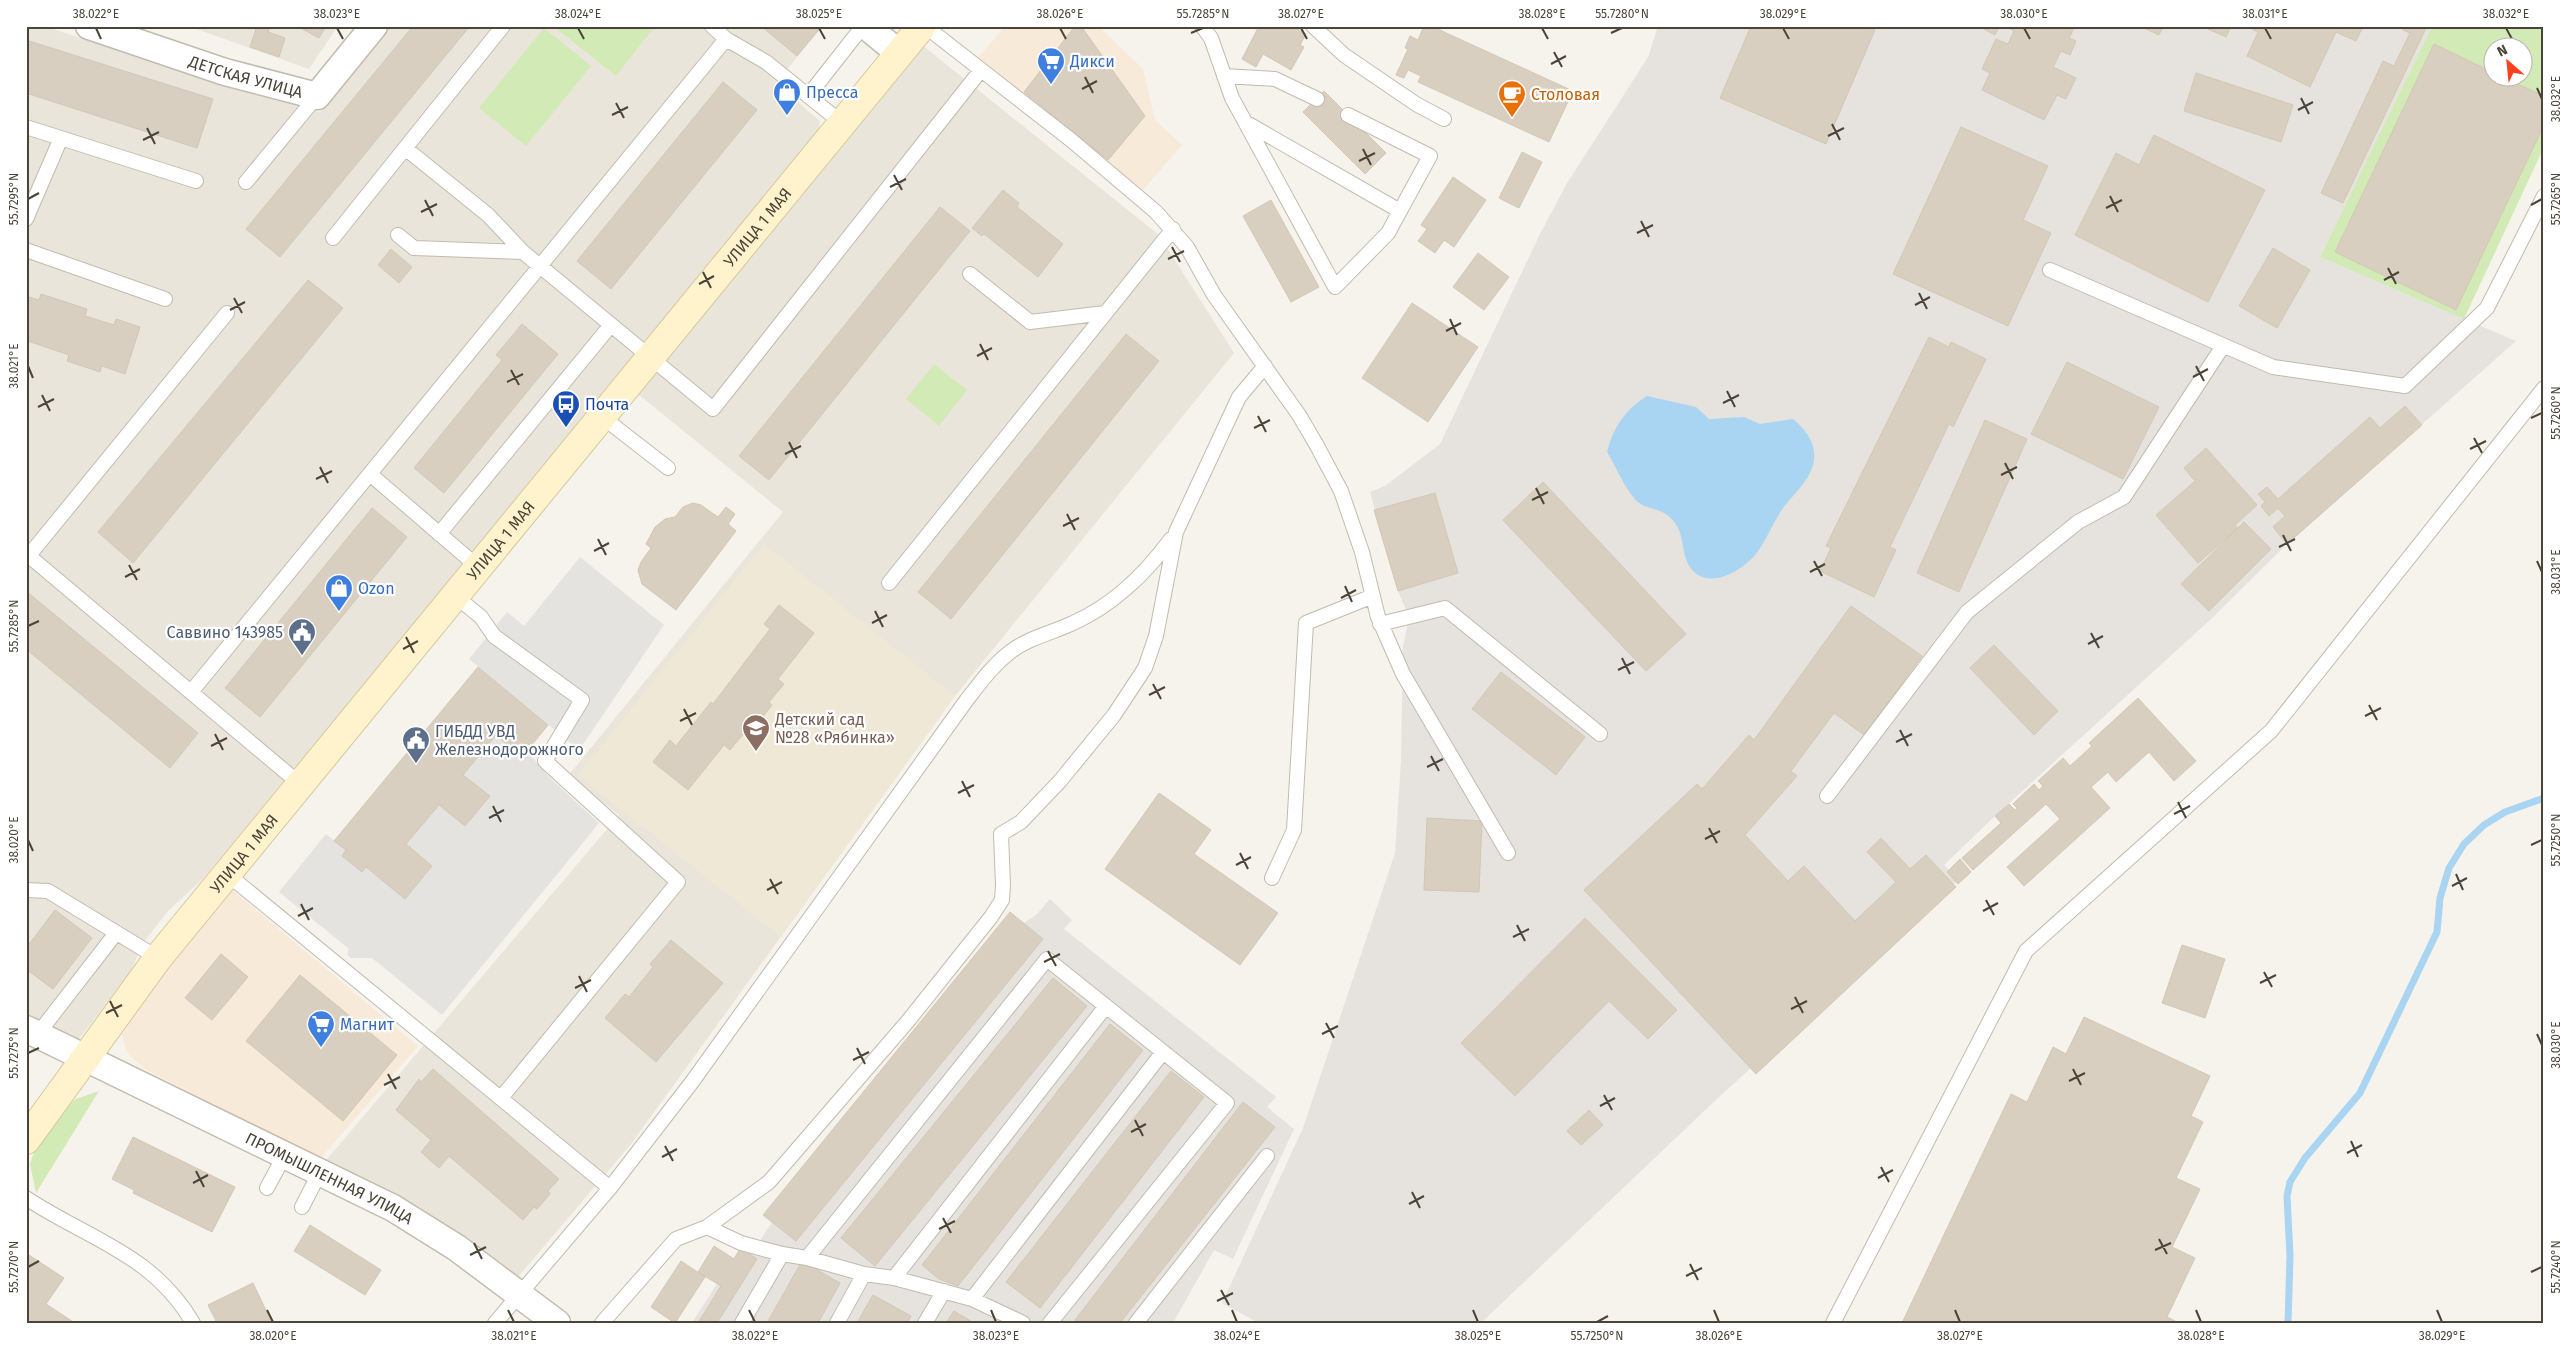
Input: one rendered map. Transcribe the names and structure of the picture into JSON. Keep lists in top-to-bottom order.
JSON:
{
  "streets": {
    "street": ["ДЕТСКАЯ УЛИЦА", "УЛИЦА 1 МАЯ", "ПРОМЫШЛЕННАЯ УЛИЦА"]
  },
  "crossings": [
    ["УЛИЦА 1 МАЯ", "ПРОМЫШЛЕННАЯ УЛИЦА"]
  ],
  "places": {
    "supermarket": ["Дикси", "Магнит"],
    "shop": ["Пресса", "Ozon"],
    "cafe": ["Столовая"],
    "bus stop": ["Почта"],
    "public building": ["Саввино 143985", "ГИБДД УВД Железнодорожного"],
    "school or university": ["Детский сад №28 «Рябинка»"]
  },
  "north": "top left",
  "coordinates": [
    "38.022°E",
    "38.023°E",
    "38.024°E",
    "38.025°E",
    "38.026°E",
    "55.7285°N",
    "38.027°E",
    "38.028°E",
    "55.7280°N",
    "38.029°E",
    "38.030°E",
    "38.031°E",
    "38.032°E",
    "55.7265°N",
    "55.7295°N",
    "38.021°E",
    "55.7260°N",
    "38.020°E",
    "55.7250°N",
    "55.7275°N",
    "55.7240°N",
    "55.7270°N"
  ]
}
